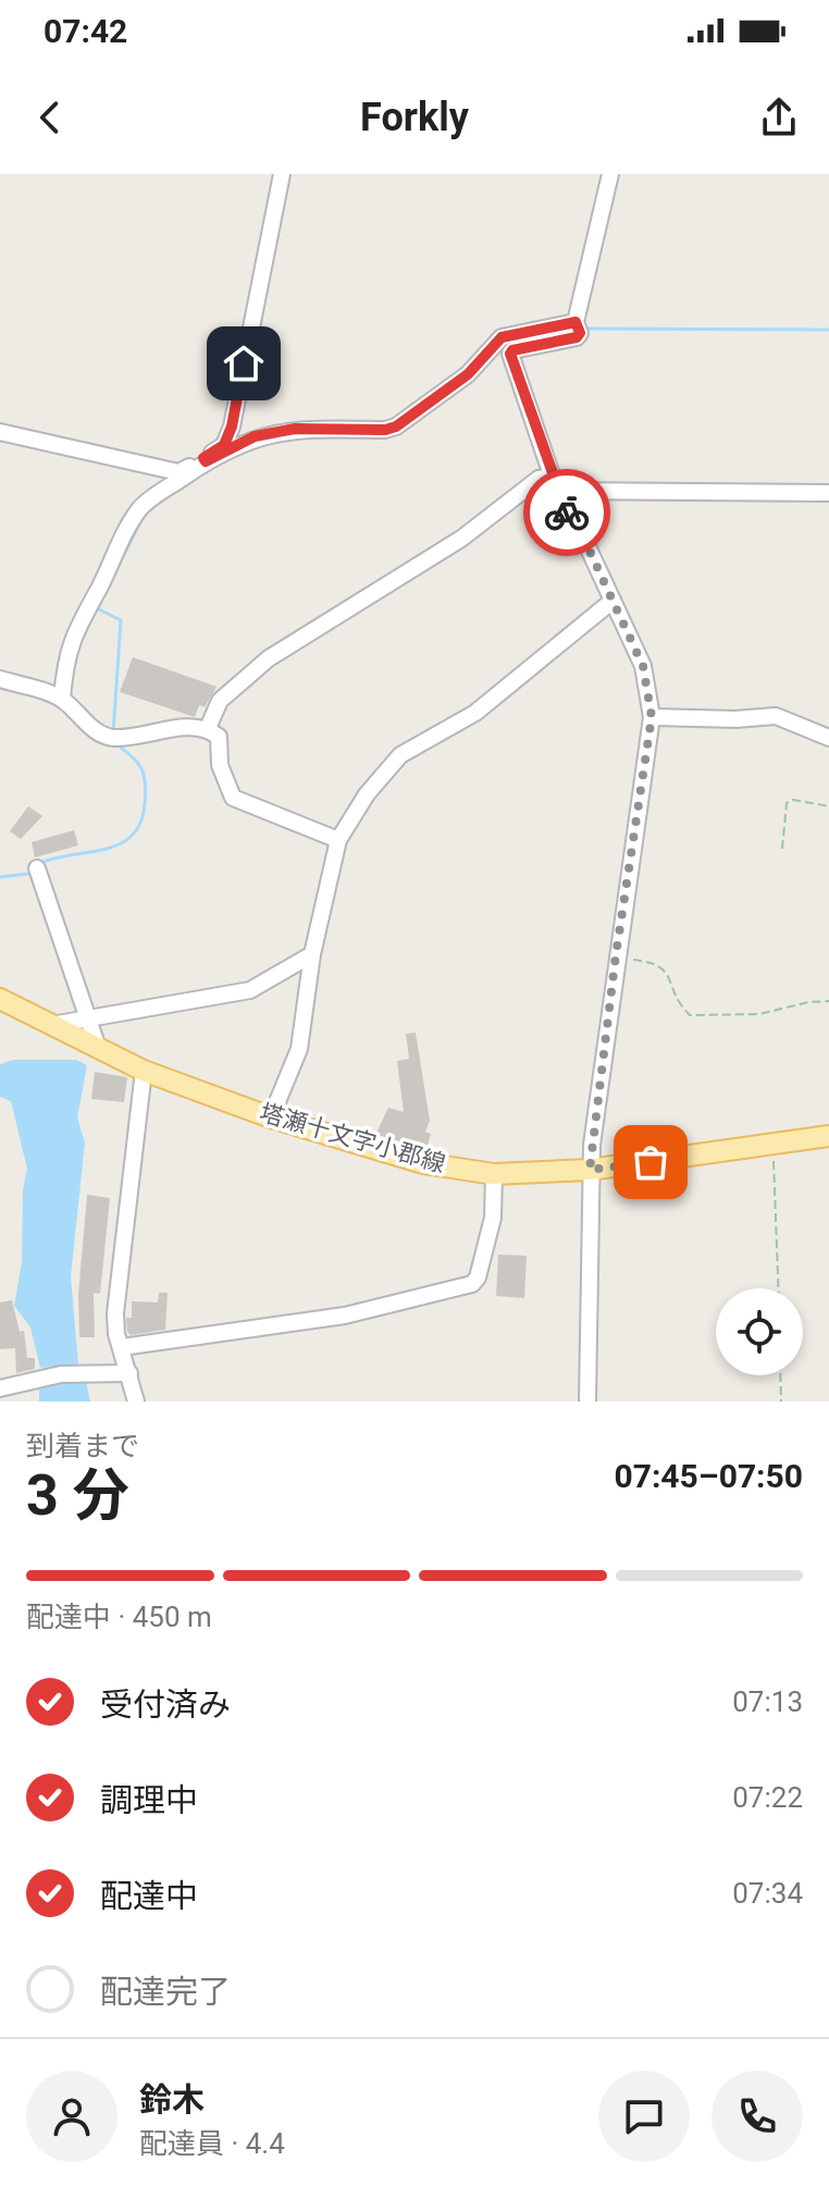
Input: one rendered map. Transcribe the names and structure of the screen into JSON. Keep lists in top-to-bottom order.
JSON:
{
  "streets": {
    "main road": ["塔瀬十文字小郡線"]
  },
  "page": {
    "status": "07:42",
    "header": "Forkly",
    "heading": ["3 分", "到着まで", "07:45–07:50"],
    "panel": ["鈴木", "配達員 · 4.4"],
    "bar": "配達中 · 450 m",
    "list": [
      ["受付済み", "07:13"],
      ["調理中", "07:22"],
      ["配達中", "07:34"],
      "配達完了"
    ]
  }
}
